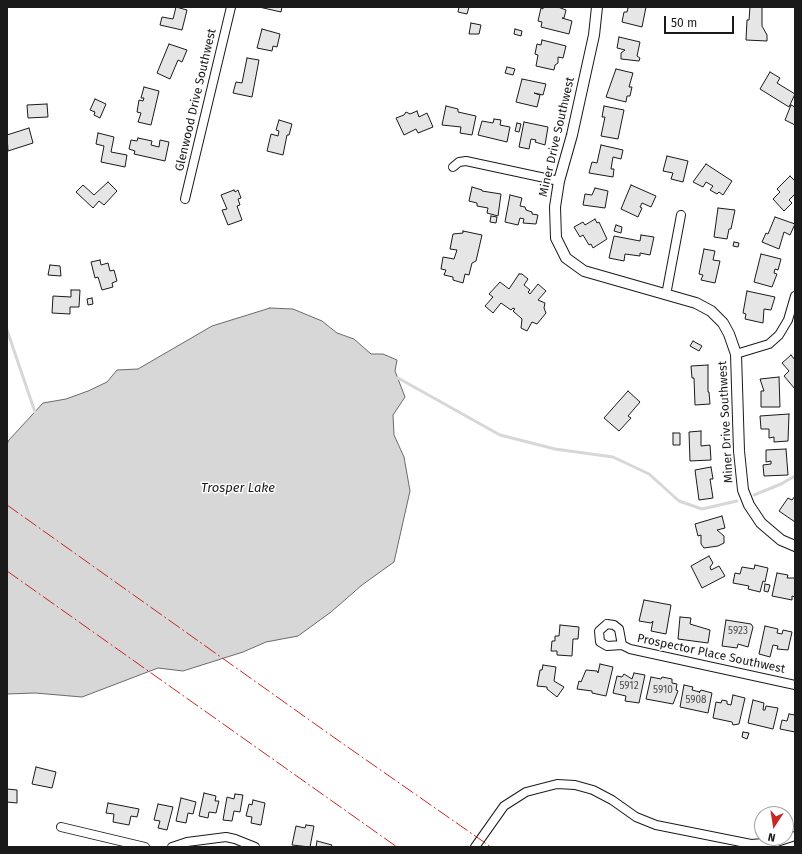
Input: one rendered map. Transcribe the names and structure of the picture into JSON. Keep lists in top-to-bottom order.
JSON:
{
  "streets": {
    "street": ["Glenwood Drive Southwest", "Miner Drive Southwest", "Prospector Place Southwest"]
  },
  "water": ["Trosper Lake"],
  "house_numbers": [
    "5923",
    "5912",
    "5910",
    "5908"
  ],
  "scale_bar": "50 m",
  "north": "bottom"
}
